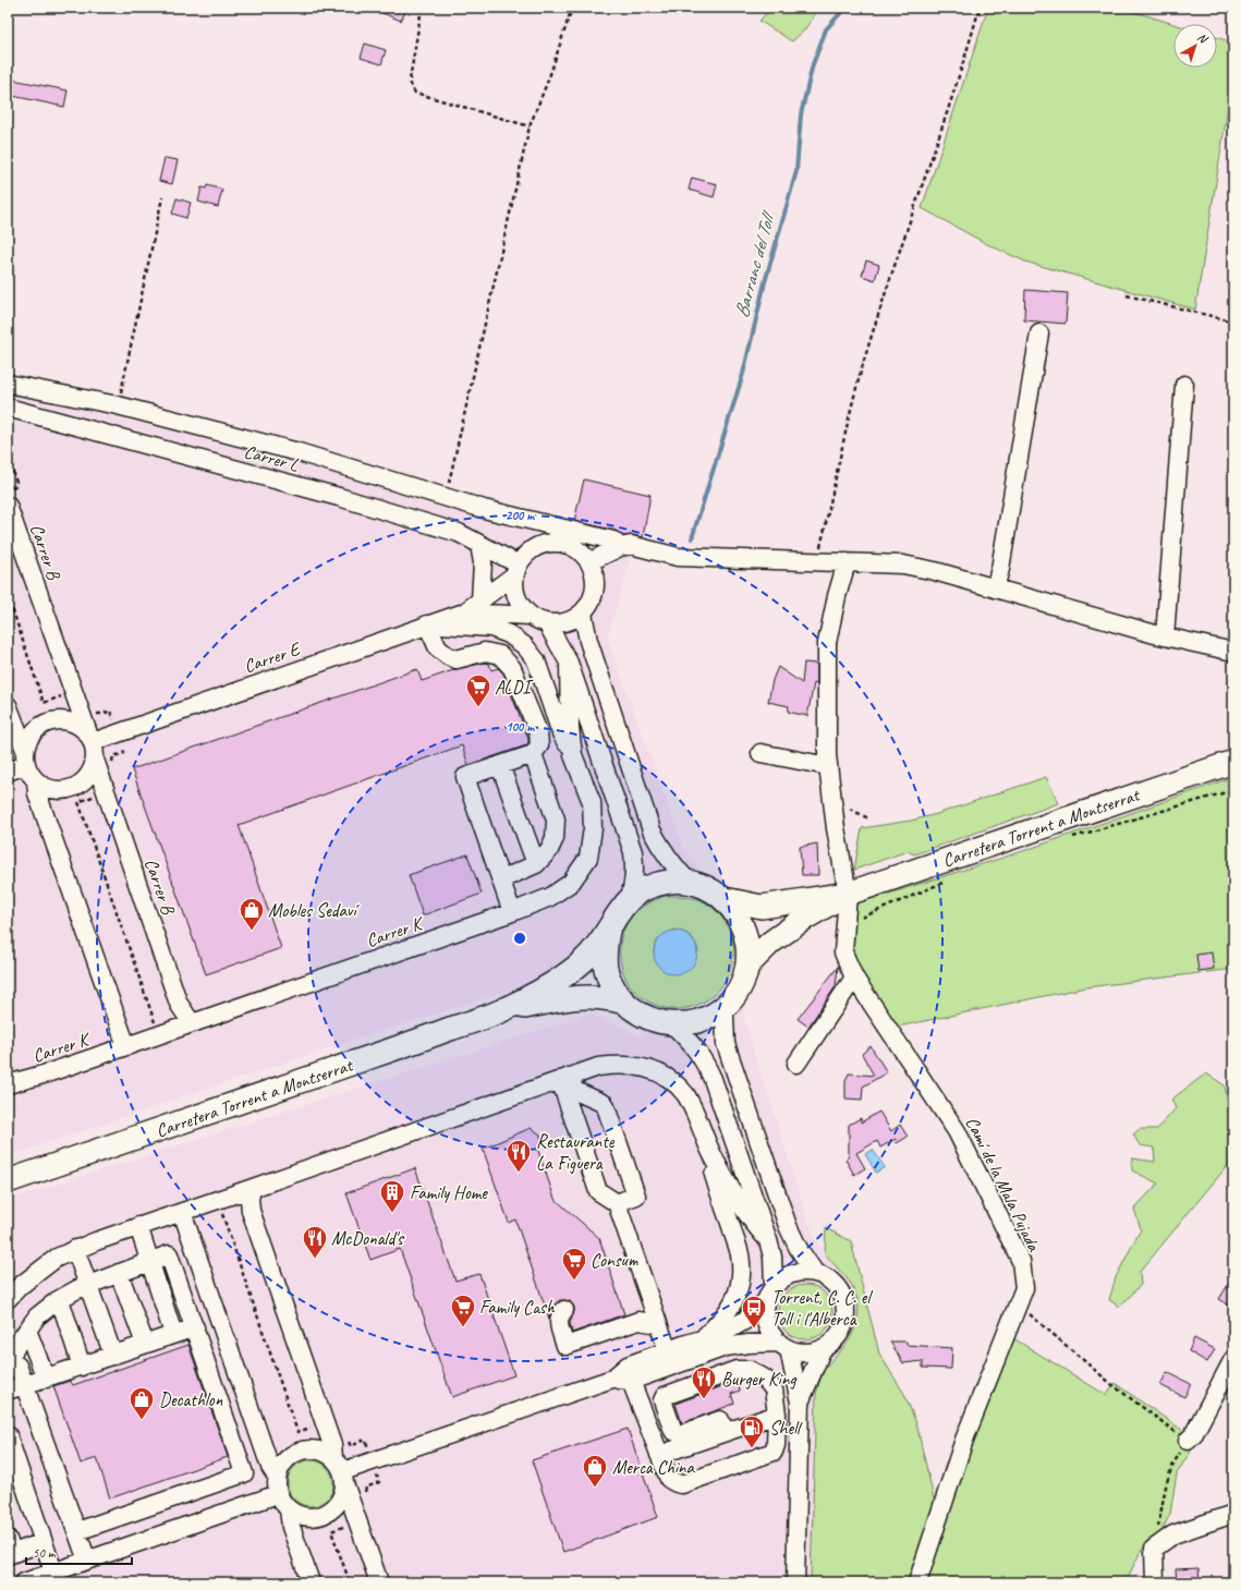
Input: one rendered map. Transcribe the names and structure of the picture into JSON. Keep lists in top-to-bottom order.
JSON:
{
  "streets": {
    "main road": ["Carretera Torrent a Montserrat"],
    "street": [
      "Carrer L",
      "Carrer B",
      "Carrer E",
      "Carrer K",
      "Camí de la Mala Pujada"
    ]
  },
  "crossings": [
    ["Carrer B", "Carrer E"],
    ["Carrer B", "Carrer K"],
    ["Carretera Torrent a Montserrat", "Camí de la Mala Pujada"]
  ],
  "water": ["Barranc del Toll"],
  "places": {
    "supermarket": ["ALDI", "Consum", "Family Cash"],
    "shop": ["Mobles Sedaví", "Decathlon", "Merca China"],
    "restaurant": ["Restaurante La Figuera", "McDonald's", "Burger King"],
    "building": ["Family Home"],
    "bus stop": ["Torrent, C. C. el Toll i l'Alberca"],
    "fuel station": ["Shell"]
  },
  "scale_bar": "50 m",
  "north": "top right",
  "rings": ["200 m", "100 m"]
}
